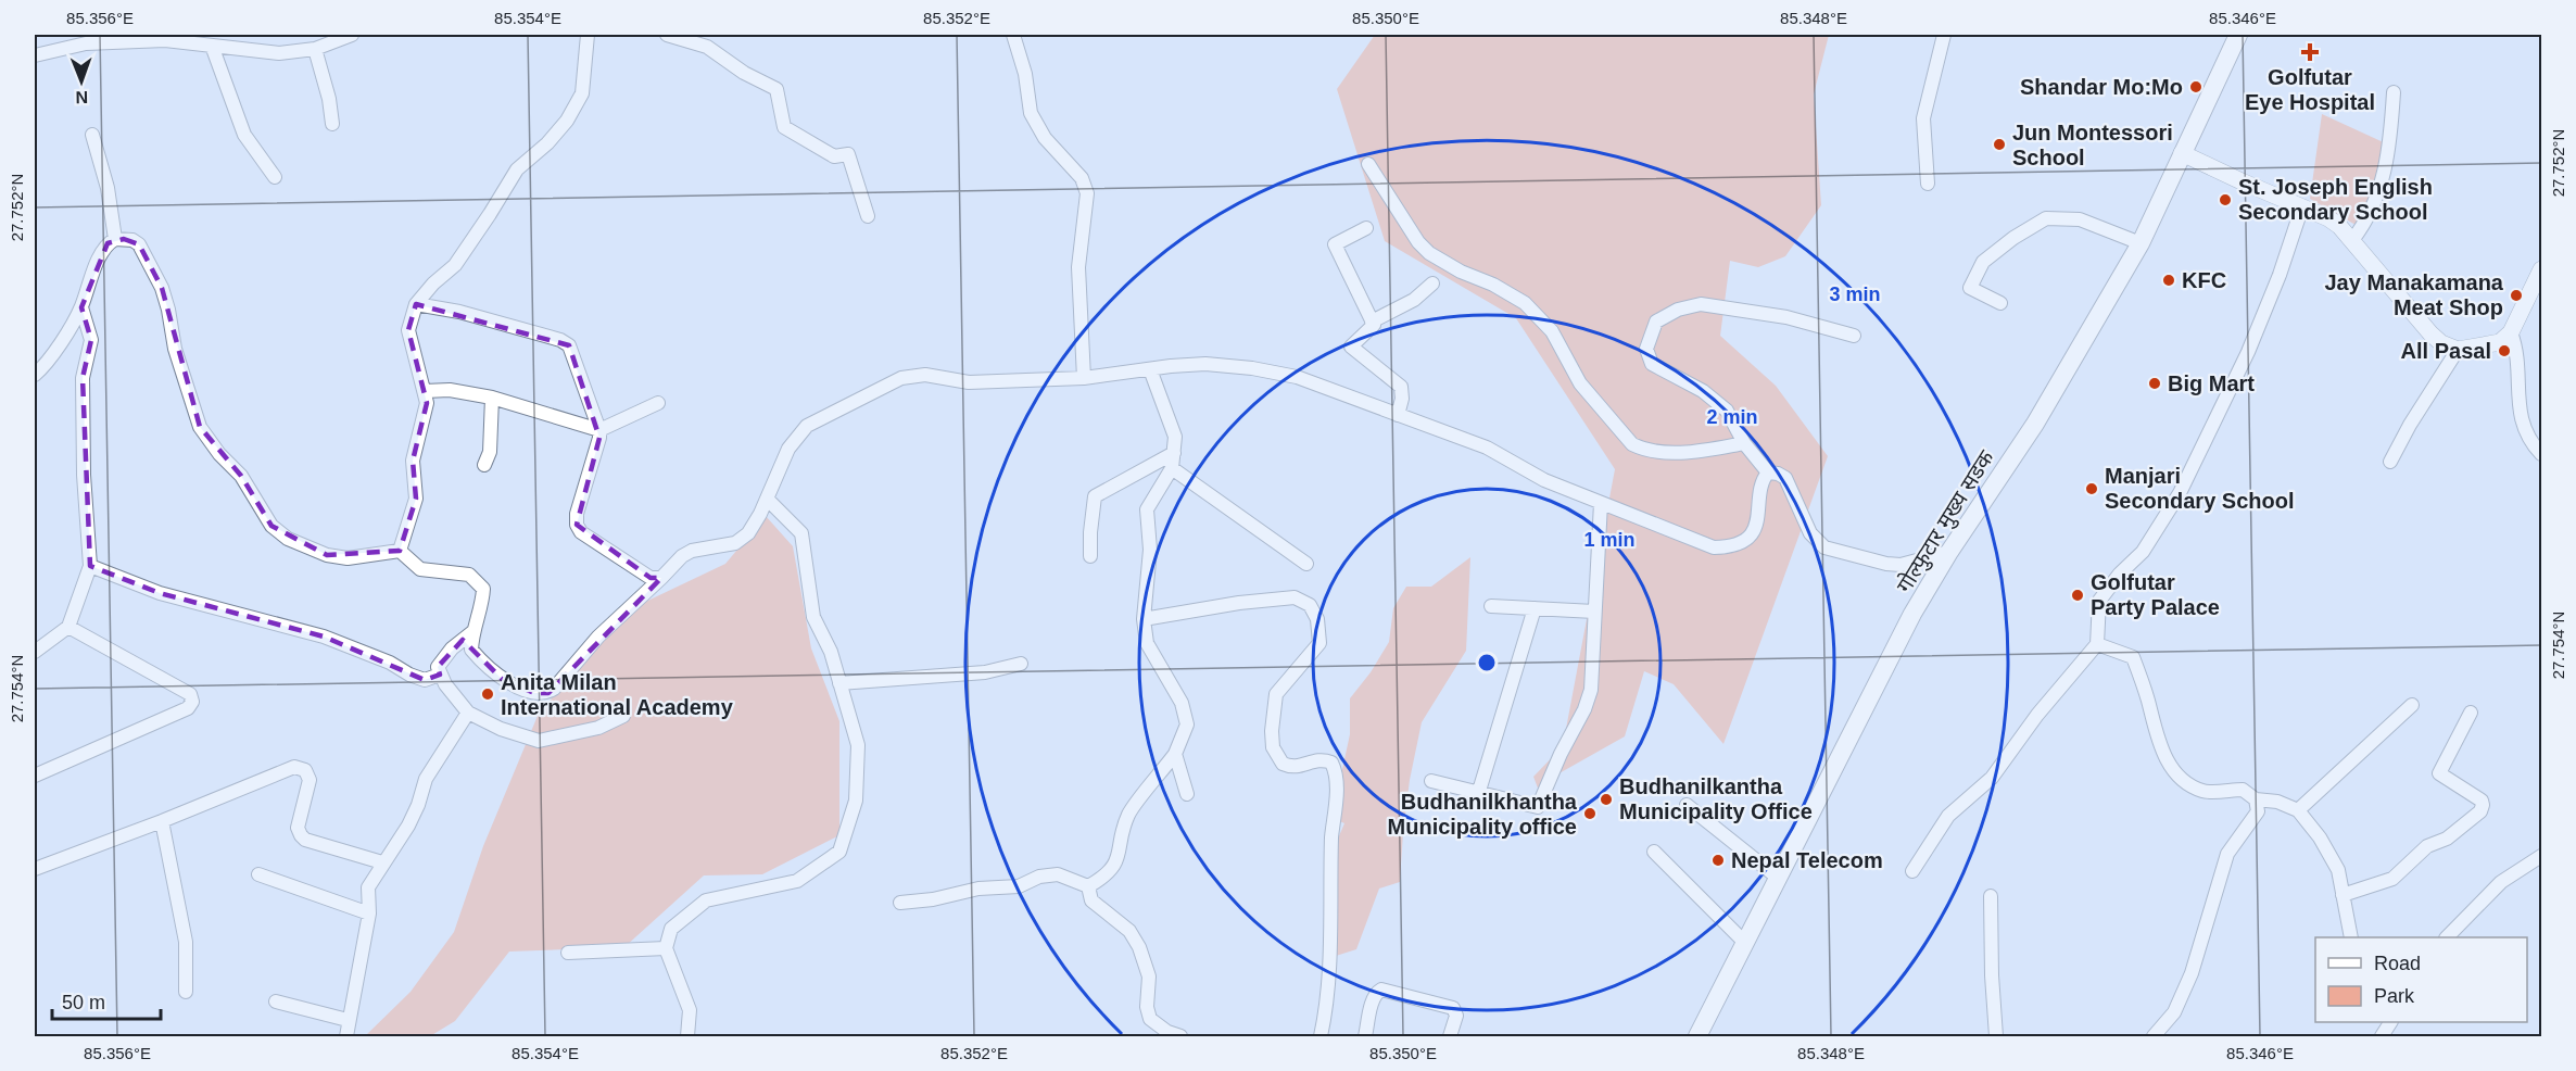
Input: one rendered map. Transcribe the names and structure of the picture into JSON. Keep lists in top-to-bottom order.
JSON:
{
  "streets": {
    "main road": ["गोल्फुटार मुख्य सडक"]
  },
  "places": {
    "health": ["Golfutar Eye Hospital"],
    "other": [
      "Shandar Mo:Mo",
      "Jun Montessori School",
      "St. Joseph English Secondary School",
      "KFC",
      "Jay Manakamana Meat Shop",
      "All Pasal",
      "Big Mart",
      "Manjari Secondary School",
      "Golfutar Party Palace",
      "Anita Milan International Academy",
      "Budhanilkantha Municipality Office",
      "Budhanilkhantha Municipality office",
      "Nepal Telecom"
    ]
  },
  "legend": ["Road", "Park"],
  "scale_bar": "50 m",
  "north": "bottom",
  "coordinates": [
    "85.356°E",
    "85.354°E",
    "85.352°E",
    "85.350°E",
    "85.348°E",
    "85.346°E",
    "27.752°N",
    "27.754°N"
  ],
  "rings": ["3 min", "2 min", "1 min"]
}
